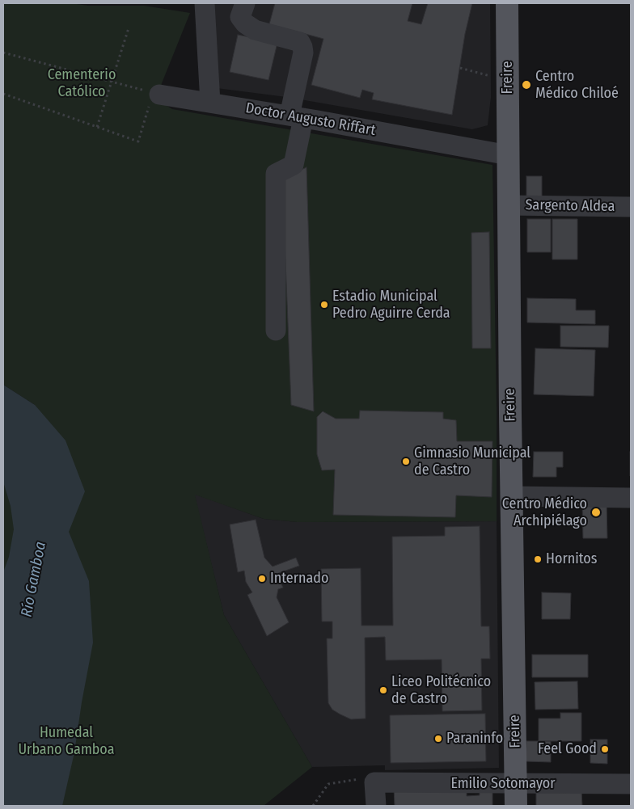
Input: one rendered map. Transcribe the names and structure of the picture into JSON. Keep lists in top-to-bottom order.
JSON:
{
  "streets": {
    "main road": ["Freire"],
    "street": ["Doctor Augusto Riffart", "Sargento Aldea", "Emilio Sotomayor"]
  },
  "crossings": [
    ["Freire", "Doctor Augusto Riffart"],
    ["Freire", "Sargento Aldea"],
    ["Freire", "Emilio Sotomayor"]
  ],
  "water": ["Río Gamboa"],
  "parks": ["Cementerio Católico", "Humedal Urbano Gamboa"],
  "places": [
    "Centro Médico Chiloé",
    "Estadio Municipal Pedro Aguirre Cerda",
    "Gimnasio Municipal de Castro",
    "Centro Médico Archipiélago",
    "Hornitos",
    "Internado",
    "Liceo Politécnico de Castro",
    "Paraninfo",
    "Feel Good"
  ]
}
